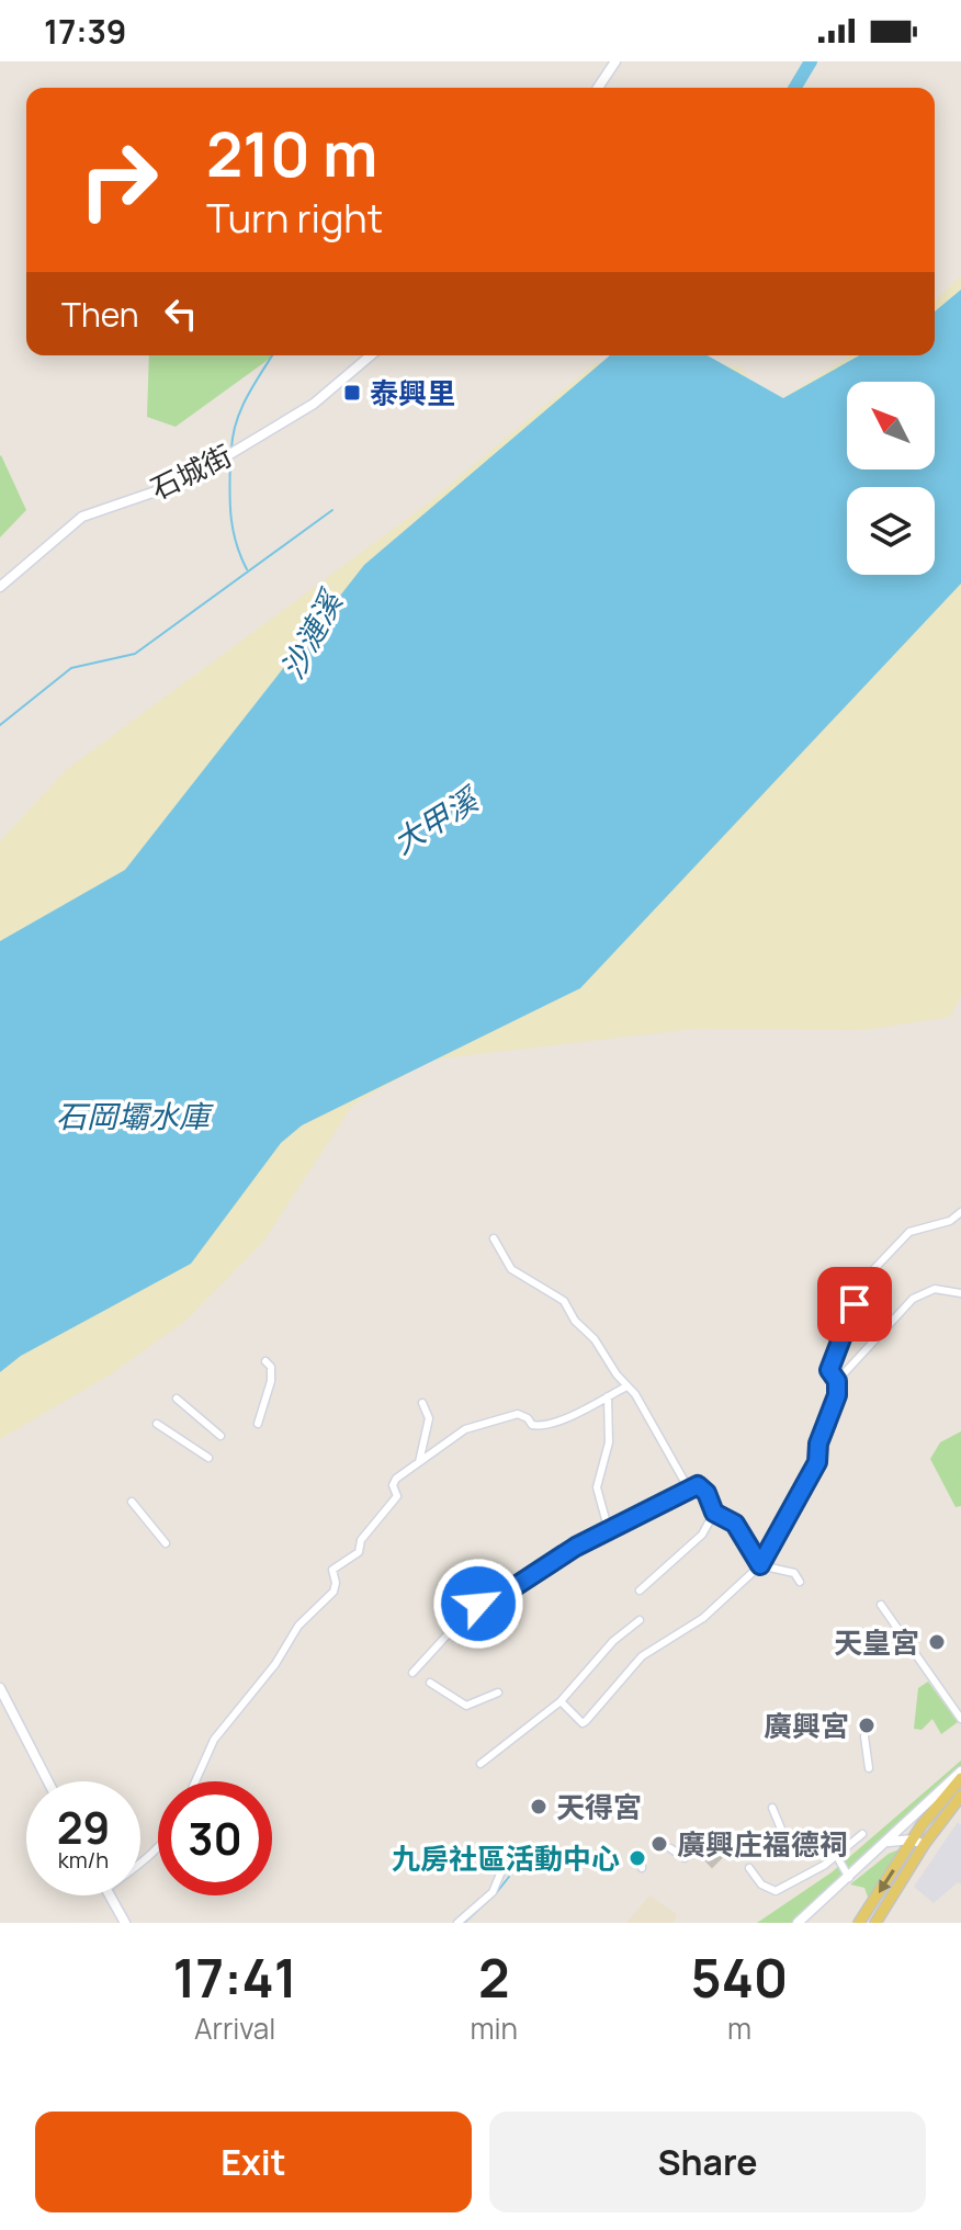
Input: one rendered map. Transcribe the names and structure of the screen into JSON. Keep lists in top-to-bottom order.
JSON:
{
  "streets": {
    "street": ["石城街"]
  },
  "water": ["沙漣溪", "大甲溪", "石岡壩水庫"],
  "places": {
    "transit": ["泰興里"],
    "other": [
      "天皇宮",
      "廣興宮",
      "天得宮",
      "廣興庄福德祠",
      "九房社區活動中心"
    ]
  },
  "north": "top left",
  "page": {
    "status": "17:39",
    "turn": ["210 m", "Turn right"],
    "then": "Then",
    "speed": "29 km/h",
    "limit": "30",
    "eta": [
      "17:41",
      "Arrival",
      "2",
      "min",
      "540",
      "m"
    ],
    "buttons": ["Exit", "Share"]
  }
}
